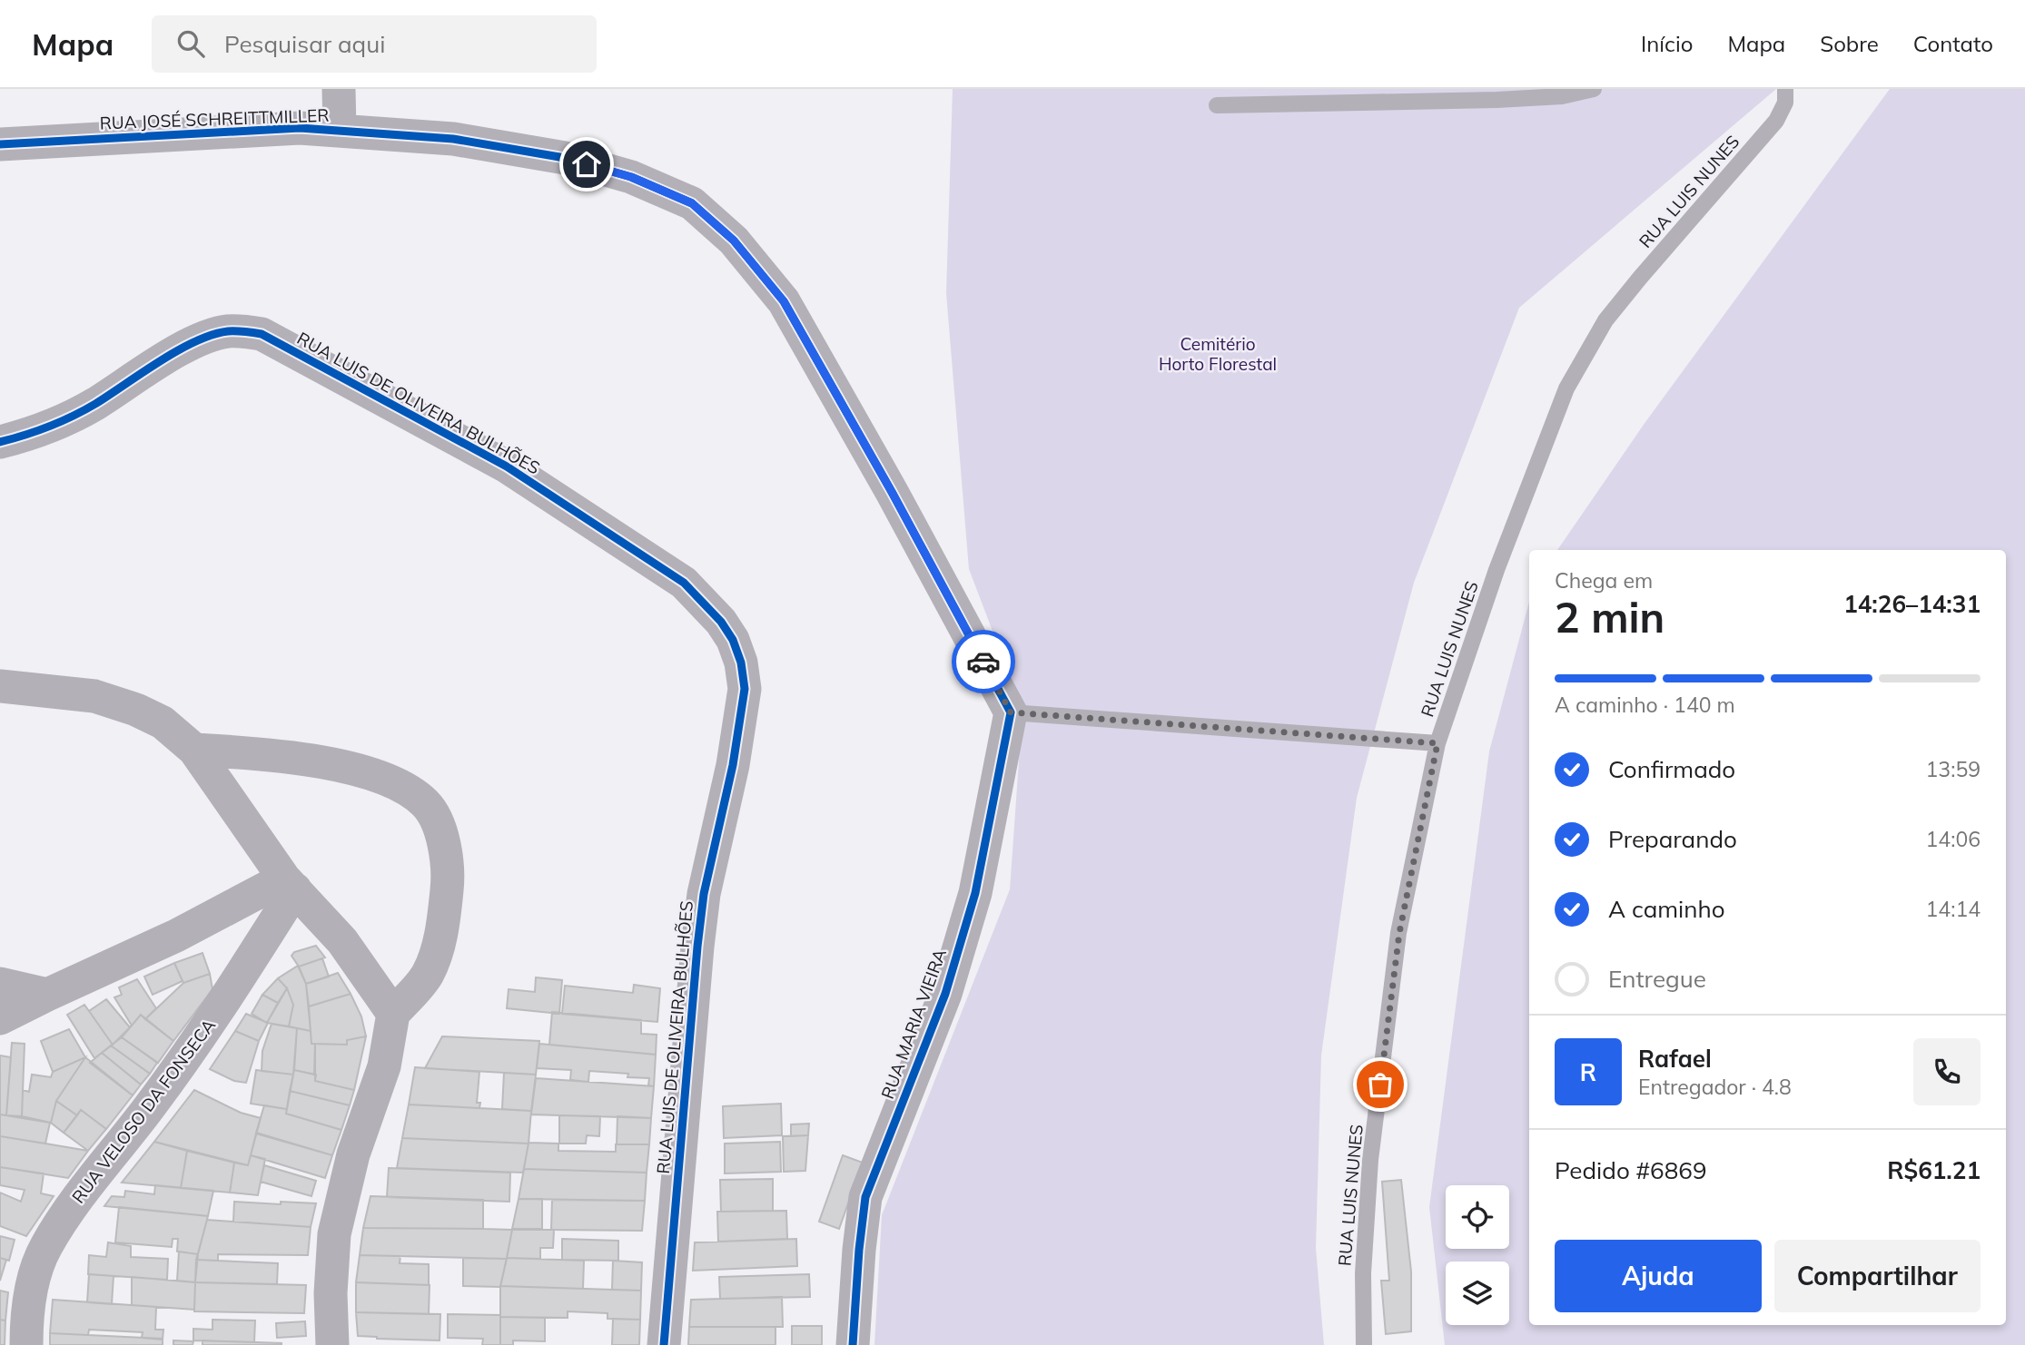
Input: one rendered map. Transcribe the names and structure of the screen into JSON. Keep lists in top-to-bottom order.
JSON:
{
  "streets": {
    "street": [
      "RUA JOSÉ SCHREITTMILLER",
      "RUA LUIS DE OLIVEIRA BULHÕES",
      "RUA MARIA VIEIRA",
      "RUA VELOSO DA FONSECA"
    ],
    "lane": ["RUA LUIS NUNES"]
  },
  "crossings": [
    ["RUA JOSÉ SCHREITTMILLER", "RUA MARIA VIEIRA"]
  ],
  "parks": ["Cemitério Horto Florestal"],
  "page": {
    "header": "Mapa",
    "search": "Pesquisar aqui",
    "nav": [
      "Início",
      "Mapa",
      "Sobre",
      "Contato"
    ],
    "heading": ["2 min", "Chega em", "14:26–14:31"],
    "panel": [
      "Rafael",
      "Entregador · 4.8",
      "Pedido #6869",
      "R$61.21"
    ],
    "bar": "A caminho · 140 m",
    "list": [
      ["Confirmado", "13:59"],
      ["Preparando", "14:06"],
      ["A caminho", "14:14"],
      "Entregue"
    ],
    "round": "R",
    "buttons": ["Ajuda", "Compartilhar"]
  }
}
